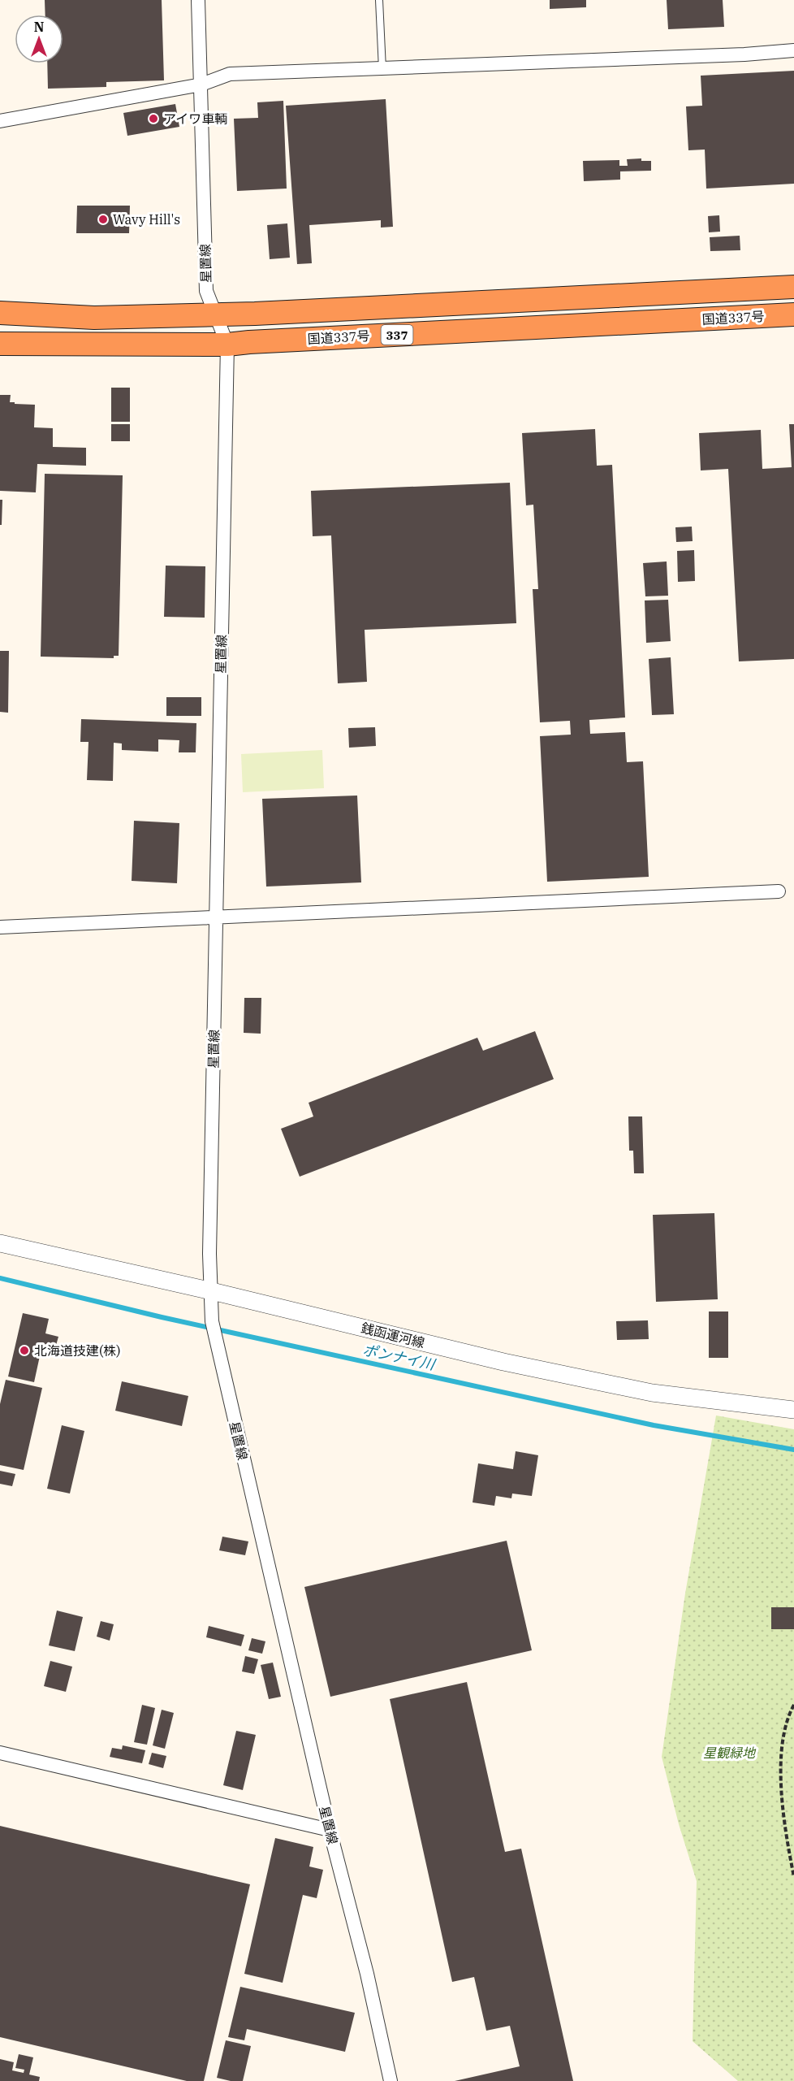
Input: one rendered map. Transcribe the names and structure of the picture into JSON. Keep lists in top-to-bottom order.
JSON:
{
  "streets": {
    "highway": ["国道337号", "337"],
    "street": ["星置線", "銭函運河線"]
  },
  "crossings": [
    ["星置線", "国道337号"],
    ["星置線", "銭函運河線"]
  ],
  "water": ["ポンナイ川"],
  "parks": ["星観緑地"],
  "places": ["アイワ車輌", "Wavy Hill's", "北海道技建(株)"],
  "north": "top"
}
